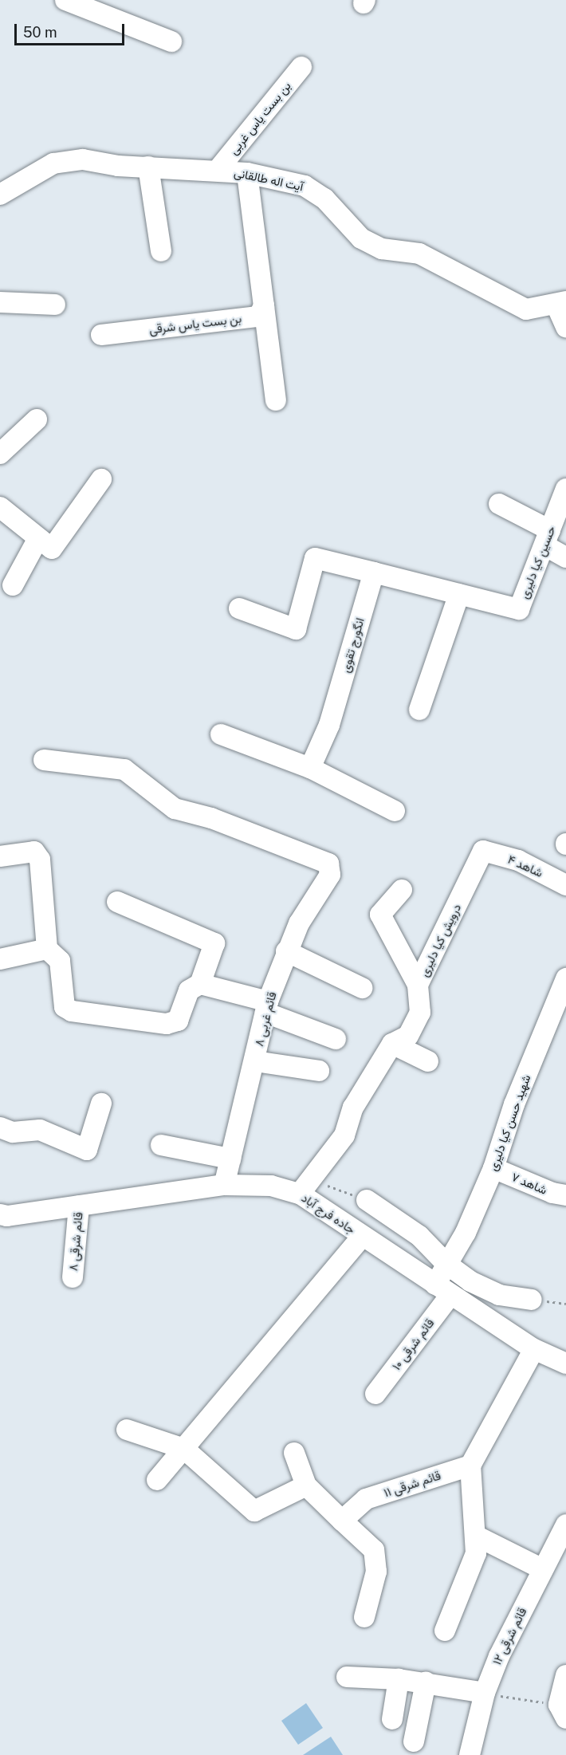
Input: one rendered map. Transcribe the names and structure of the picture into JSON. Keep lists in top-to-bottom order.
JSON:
{
  "streets": {
    "street": [
      "بن بست یاس غربی",
      "آیت اله طالقانی",
      "بن بست یاس شرقی",
      "حسین کیا دلیری",
      "انگورج تقوی",
      "شاهد ۴",
      "درویش کیا دلیری",
      "قائم غربی ۸",
      "شهید حسن کیا دلیری",
      "شاهد ۷",
      "جاده فرج آباد",
      "قائم شرقی ۸",
      "قائم شرقی ۱۰",
      "قائم شرقی ۱۱",
      "قائم شرقی ۱۲"
    ]
  },
  "crossings": [
    ["بن بست یاس غربی", "آیت اله طالقانی"],
    ["شاهد ۴", "درویش کیا دلیری"],
    ["درویش کیا دلیری", "جاده فرج آباد"],
    ["قائم غربی ۸", "جاده فرج آباد"],
    ["شهید حسن کیا دلیری", "شاهد ۷"],
    ["شهید حسن کیا دلیری", "جاده فرج آباد"],
    ["شهید حسن کیا دلیری", "قائم شرقی ۱۰"],
    ["جاده فرج آباد", "قائم شرقی ۸"],
    ["جاده فرج آباد", "قائم شرقی ۱۰"]
  ],
  "scale_bar": "50 m"
}
